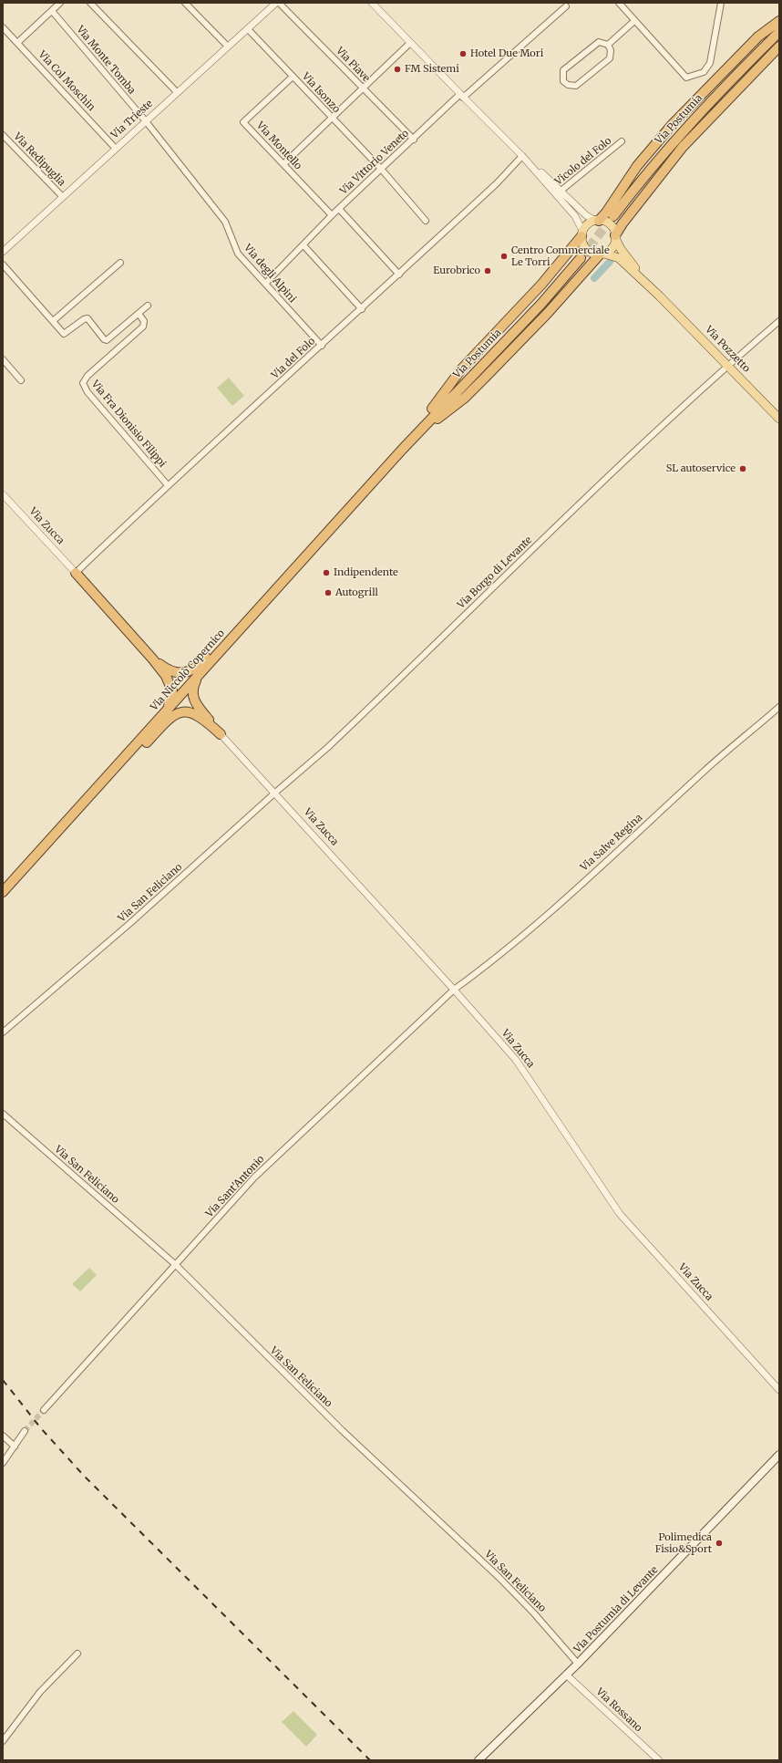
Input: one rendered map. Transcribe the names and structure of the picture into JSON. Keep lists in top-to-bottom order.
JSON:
{
  "streets": {
    "highway": ["Via Postumia", "Via Niccolò Copernico"],
    "main road": ["Via Pozzetto", "Via Postumia di Levante"],
    "street": [
      "Via Monte Tomba",
      "Via Piave",
      "Via Col Moschin",
      "Via Isonzo",
      "Via Trieste",
      "Via Montello",
      "Via Redipuglia",
      "Vicolo del Folo",
      "Via Vittorio Veneto",
      "Via degli Alpini",
      "Via del Folo",
      "Via Fra Dionisio Filippi",
      "Via Zucca",
      "Via Borgo di Levante",
      "Via Salve Regina",
      "Via San Feliciano",
      "Via Sant'Antonio",
      "Via Rossano"
    ]
  },
  "crossings": [
    ["Via Monte Tomba", "Via Trieste"],
    ["Via Monte Tomba", "Via degli Alpini"],
    ["Via Piave", "Via Vittorio Veneto"],
    ["Via Col Moschin", "Via Trieste"],
    ["Via Isonzo", "Via Trieste"],
    ["Via Isonzo", "Via Montello"],
    ["Via Isonzo", "Via Vittorio Veneto"],
    ["Via Trieste", "Via Redipuglia"],
    ["Via Trieste", "Via degli Alpini"],
    ["Via Postumia", "Via Niccolò Copernico"],
    ["Via Montello", "Via Vittorio Veneto"],
    ["Via Vittorio Veneto", "Via degli Alpini"],
    ["Via degli Alpini", "Via del Folo"],
    ["Via Pozzetto", "Via Borgo di Levante"],
    ["Via del Folo", "Via Fra Dionisio Filippi"],
    ["Via del Folo", "Via Zucca"],
    ["Via Zucca", "Via Borgo di Levante"],
    ["Via Zucca", "Via Salve Regina"],
    ["Via Zucca", "Via San Feliciano"],
    ["Via Zucca", "Via Sant'Antonio"],
    ["Via Borgo di Levante", "Via San Feliciano"],
    ["Via Salve Regina", "Via Sant'Antonio"],
    ["Via San Feliciano", "Via Sant'Antonio"],
    ["Via San Feliciano", "Via Postumia di Levante"],
    ["Via Postumia di Levante", "Via Rossano"]
  ],
  "places": [
    "Hotel Due Mori",
    "FM Sistemi",
    "Centro Commerciale Le Torri",
    "Eurobrico",
    "SL autoservice",
    "Indipendente",
    "Autogrill",
    "Polimedica Fisio&Sport"
  ]
}
